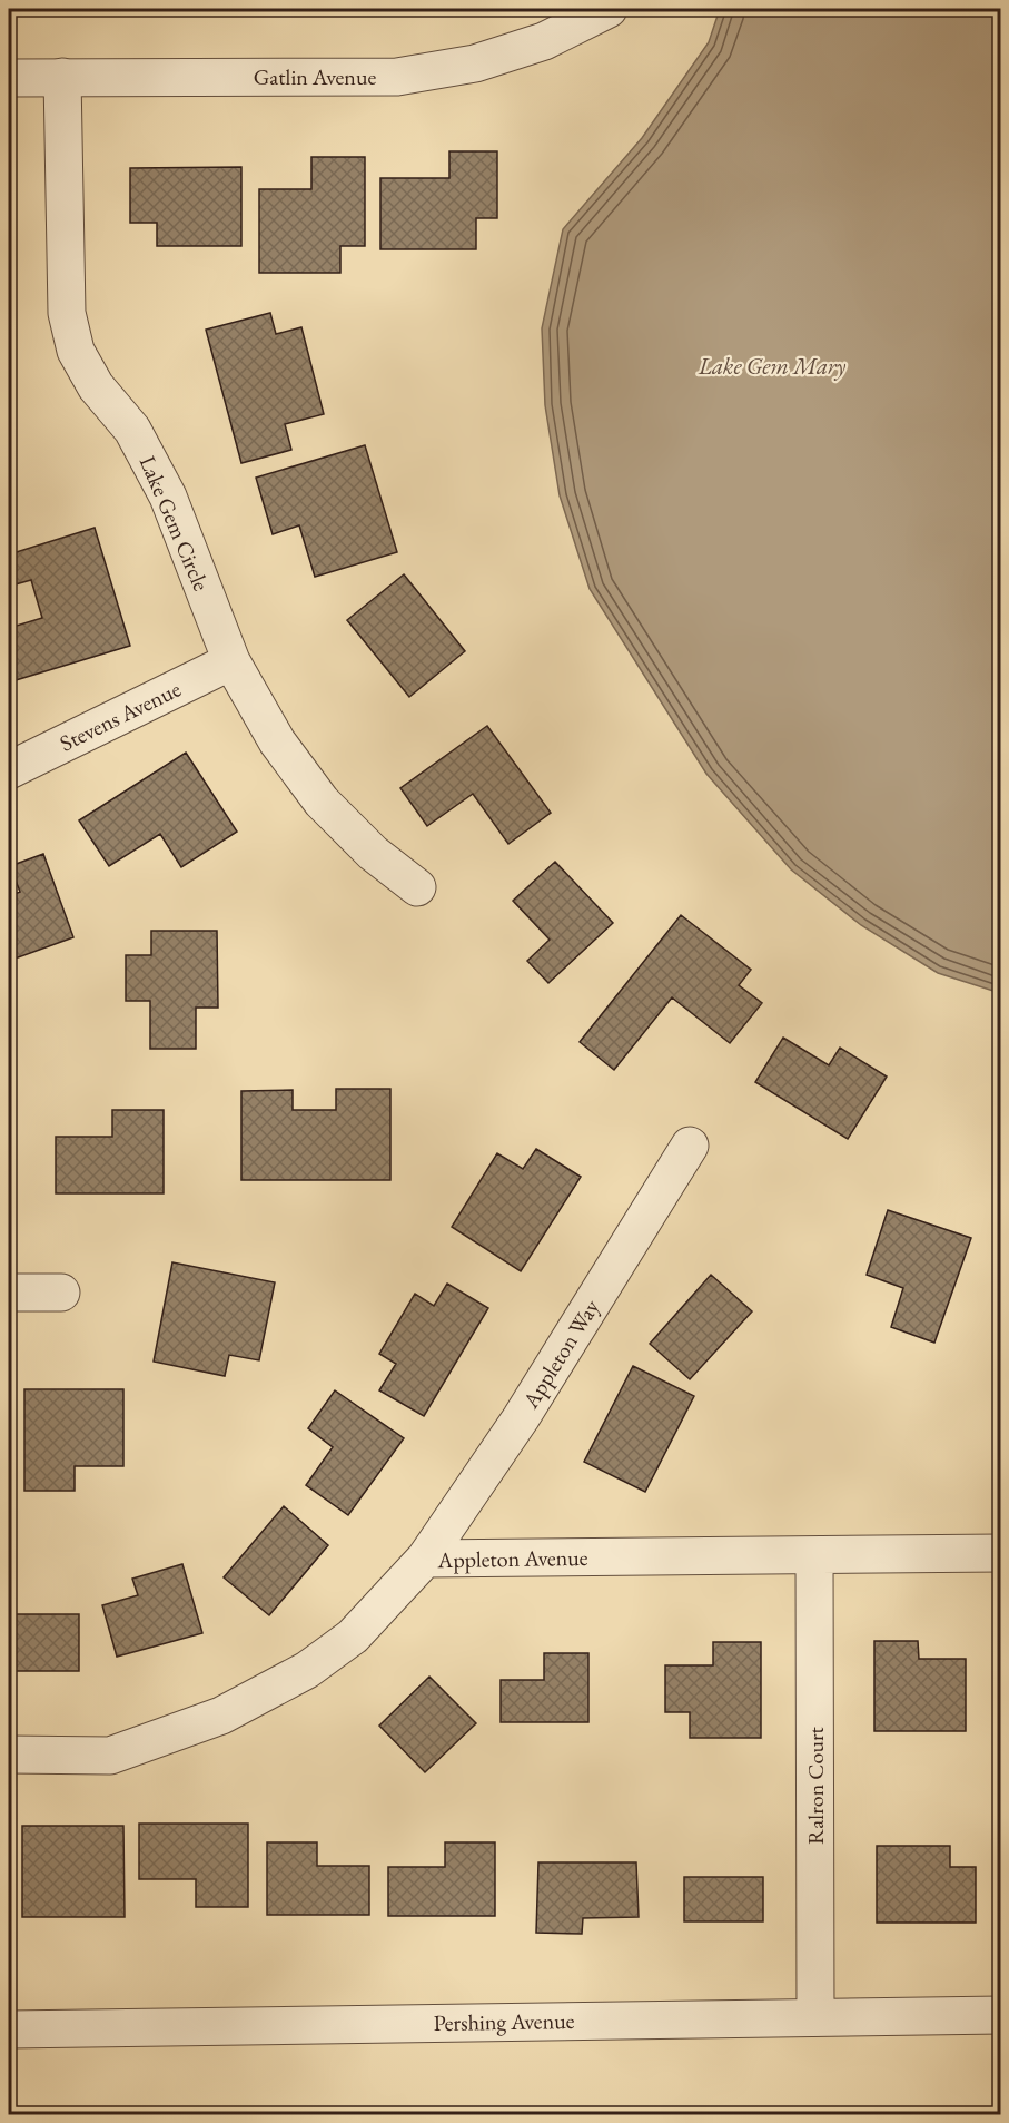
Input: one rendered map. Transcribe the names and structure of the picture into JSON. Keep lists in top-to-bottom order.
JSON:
{
  "streets": {
    "street": [
      "Gatlin Avenue",
      "Lake Gem Circle",
      "Stevens Avenue",
      "Appleton Way",
      "Appleton Avenue",
      "Ralron Court",
      "Pershing Avenue"
    ]
  },
  "crossings": [
    ["Gatlin Avenue", "Lake Gem Circle"],
    ["Lake Gem Circle", "Stevens Avenue"],
    ["Appleton Way", "Appleton Avenue"],
    ["Appleton Avenue", "Ralron Court"],
    ["Ralron Court", "Pershing Avenue"]
  ],
  "water": ["Lake Gem Mary"]
}
